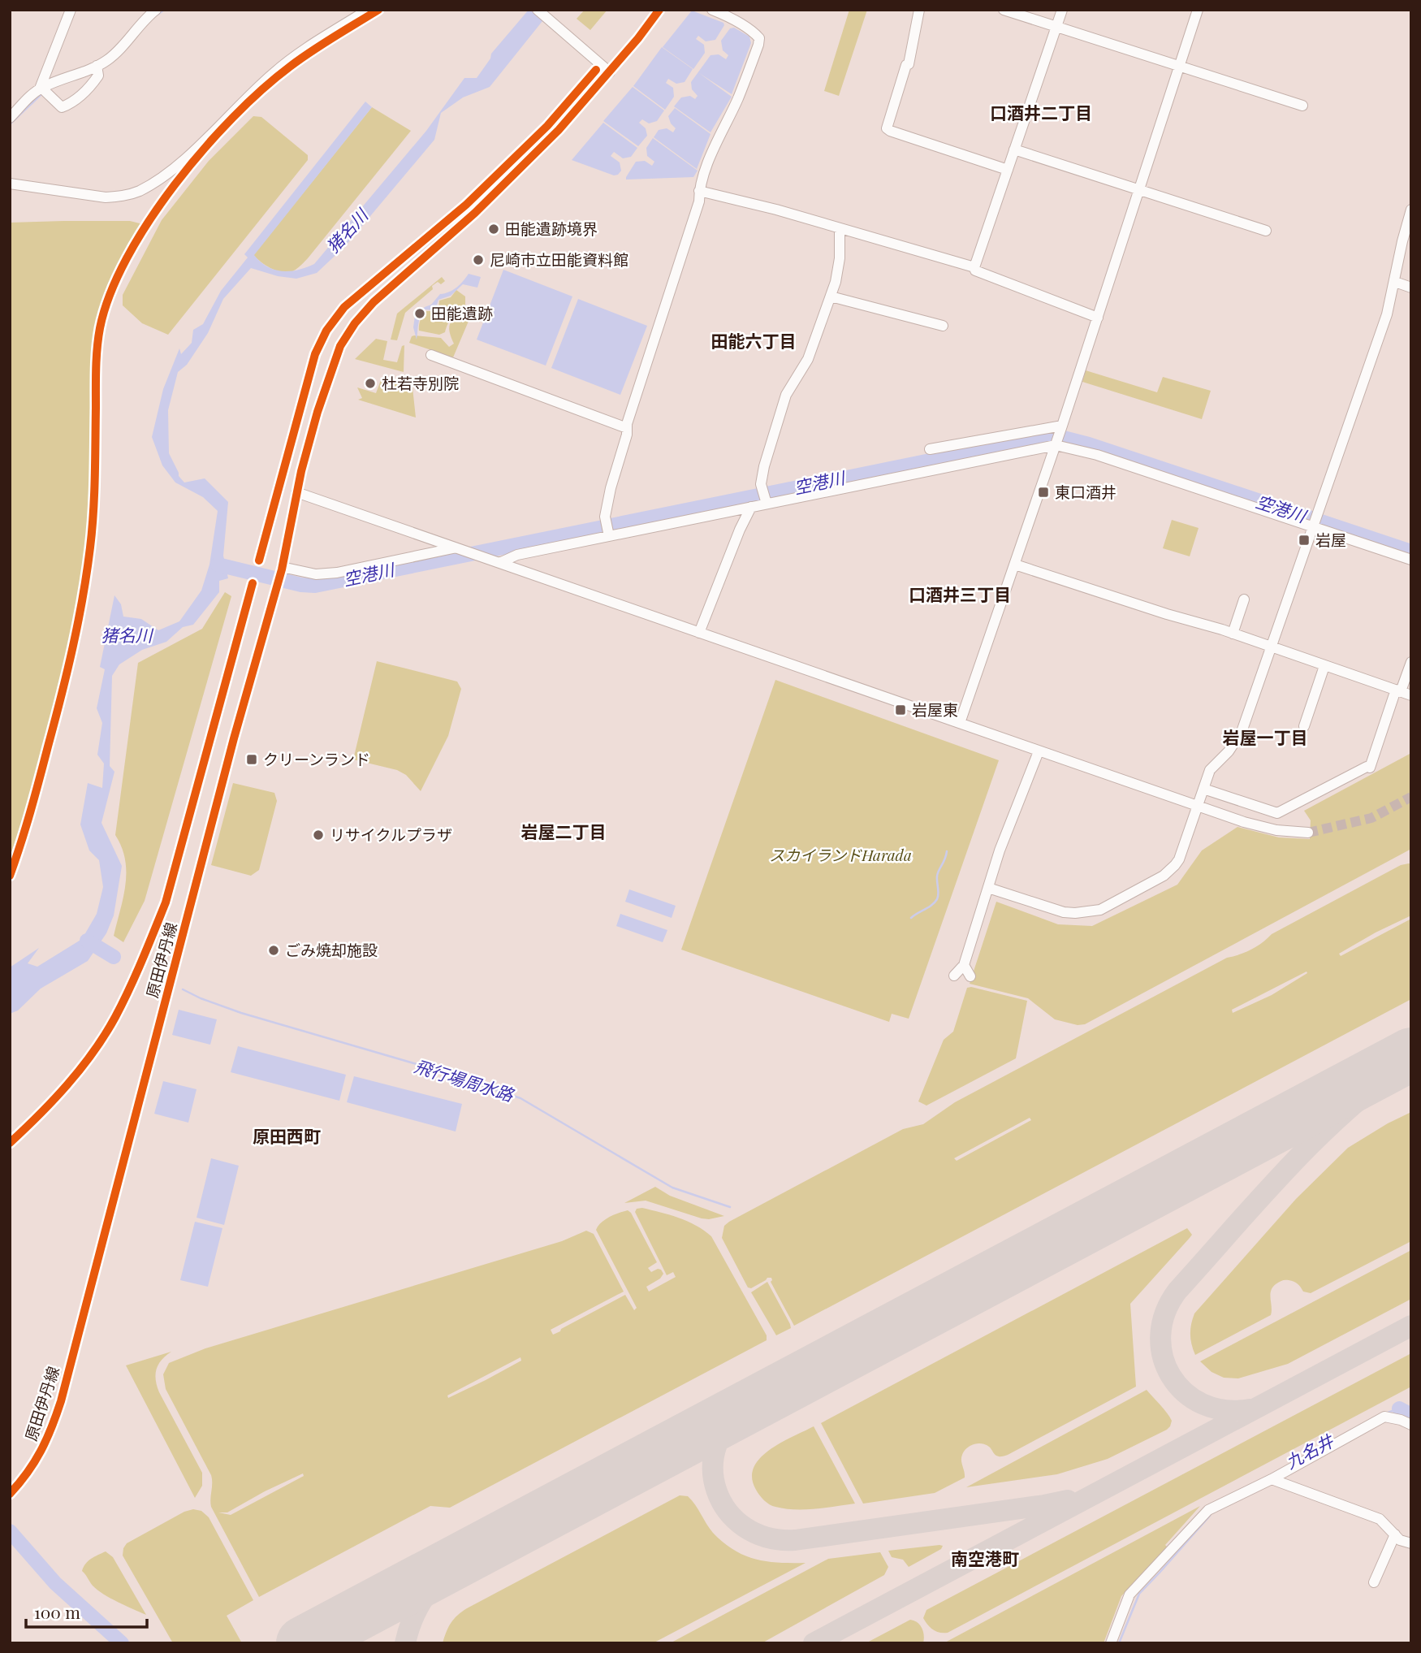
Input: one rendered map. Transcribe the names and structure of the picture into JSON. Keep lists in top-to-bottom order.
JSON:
{
  "streets": {
    "street": ["原田伊丹線"]
  },
  "districts": [
    "口酒井二丁目",
    "田能六丁目",
    "口酒井三丁目",
    "岩屋一丁目",
    "岩屋二丁目",
    "原田西町",
    "南空港町"
  ],
  "water": [
    "猪名川",
    "空港川",
    "飛行場周水路",
    "九名井"
  ],
  "parks": ["スカイランドHarada"],
  "places": {
    "other": [
      "田能遺跡境界",
      "尼崎市立田能資料館",
      "田能遺跡",
      "杜若寺別院",
      "リサイクルプラザ",
      "ごみ焼却施設"
    ],
    "transit": [
      "東口酒井",
      "岩屋",
      "岩屋東",
      "クリーンランド"
    ]
  },
  "scale_bar": "100 m"
}
